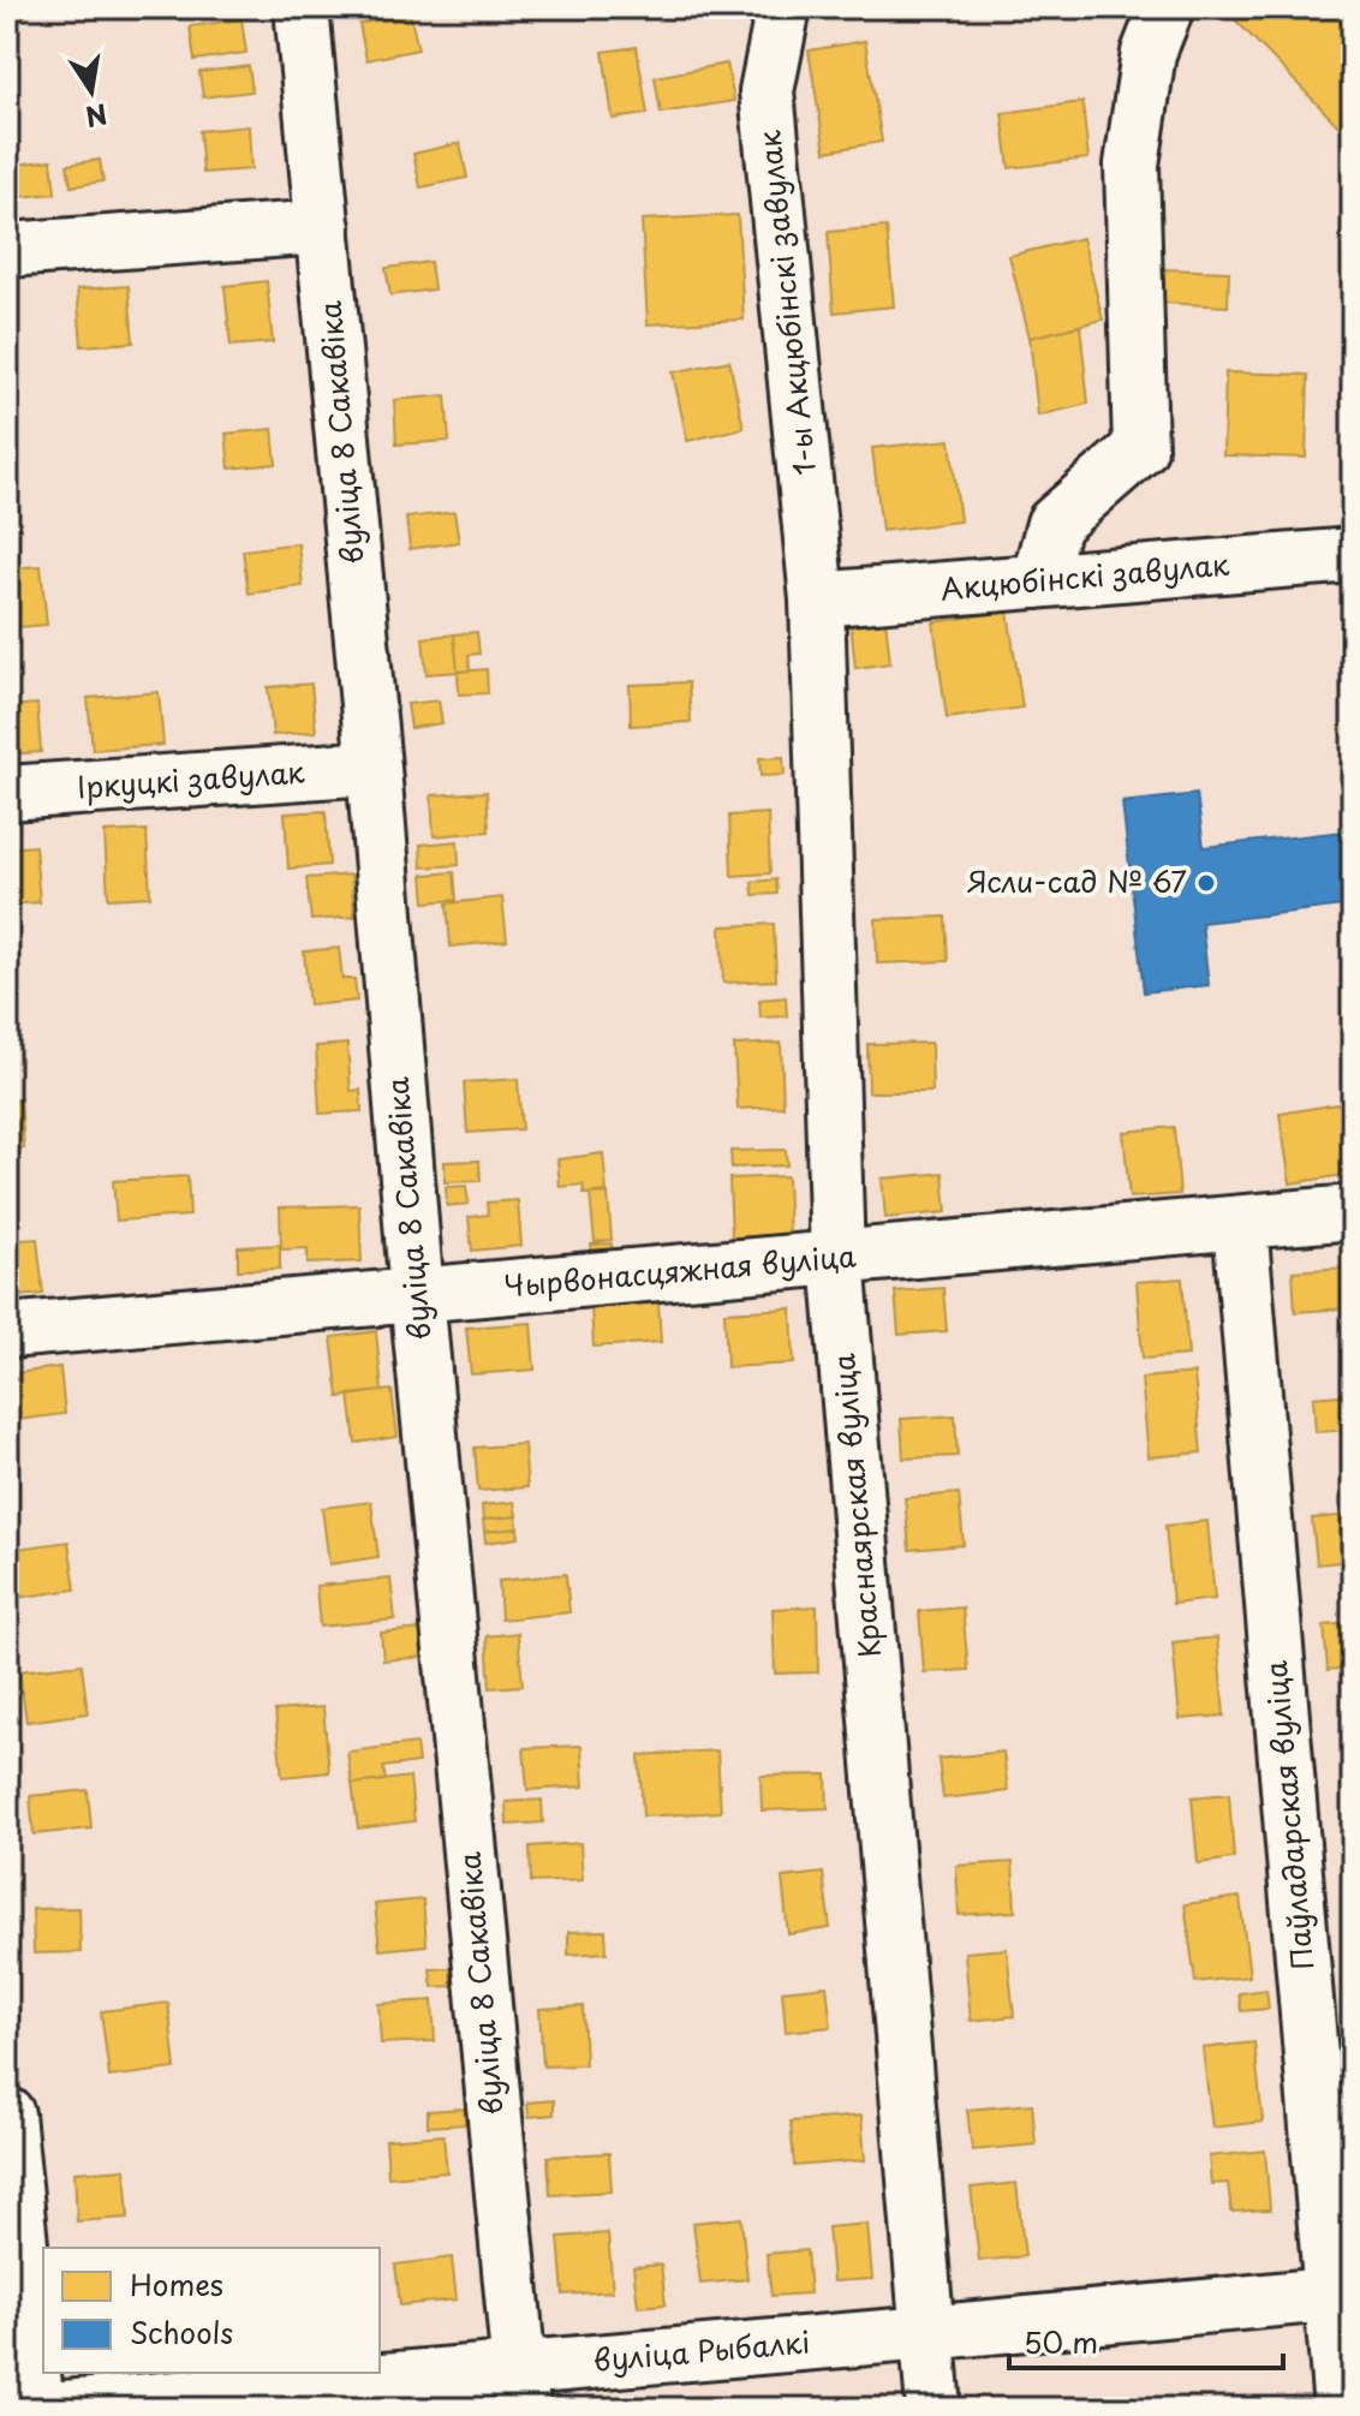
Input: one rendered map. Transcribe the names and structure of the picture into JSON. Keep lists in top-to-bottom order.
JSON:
{
  "streets": {
    "street": [
      "1-ы Акцюбінскі завулак",
      "вуліца 8 Сакавіка",
      "Акцюбінскі завулак",
      "Іркуцкі завулак",
      "Чырвонасцяжная вуліца",
      "Краснаярская вуліца",
      "Паўладарская вуліца",
      "вуліца Рыбалкі"
    ]
  },
  "crossings": [
    ["1-ы Акцюбінскі завулак", "Акцюбінскі завулак"],
    ["1-ы Акцюбінскі завулак", "Краснаярская вуліца"],
    ["вуліца 8 Сакавіка", "Іркуцкі завулак"],
    ["вуліца 8 Сакавіка", "Чырвонасцяжная вуліца"],
    ["вуліца 8 Сакавіка", "вуліца Рыбалкі"],
    ["Акцюбінскі завулак", "Краснаярская вуліца"],
    ["Чырвонасцяжная вуліца", "Краснаярская вуліца"],
    ["Чырвонасцяжная вуліца", "Паўладарская вуліца"],
    ["Краснаярская вуліца", "вуліца Рыбалкі"],
    ["Паўладарская вуліца", "вуліца Рыбалкі"]
  ],
  "places": ["Ясли-сад № 67"],
  "legend": ["Homes", "Schools"],
  "scale_bar": "50 m",
  "north": "bottom"
}
